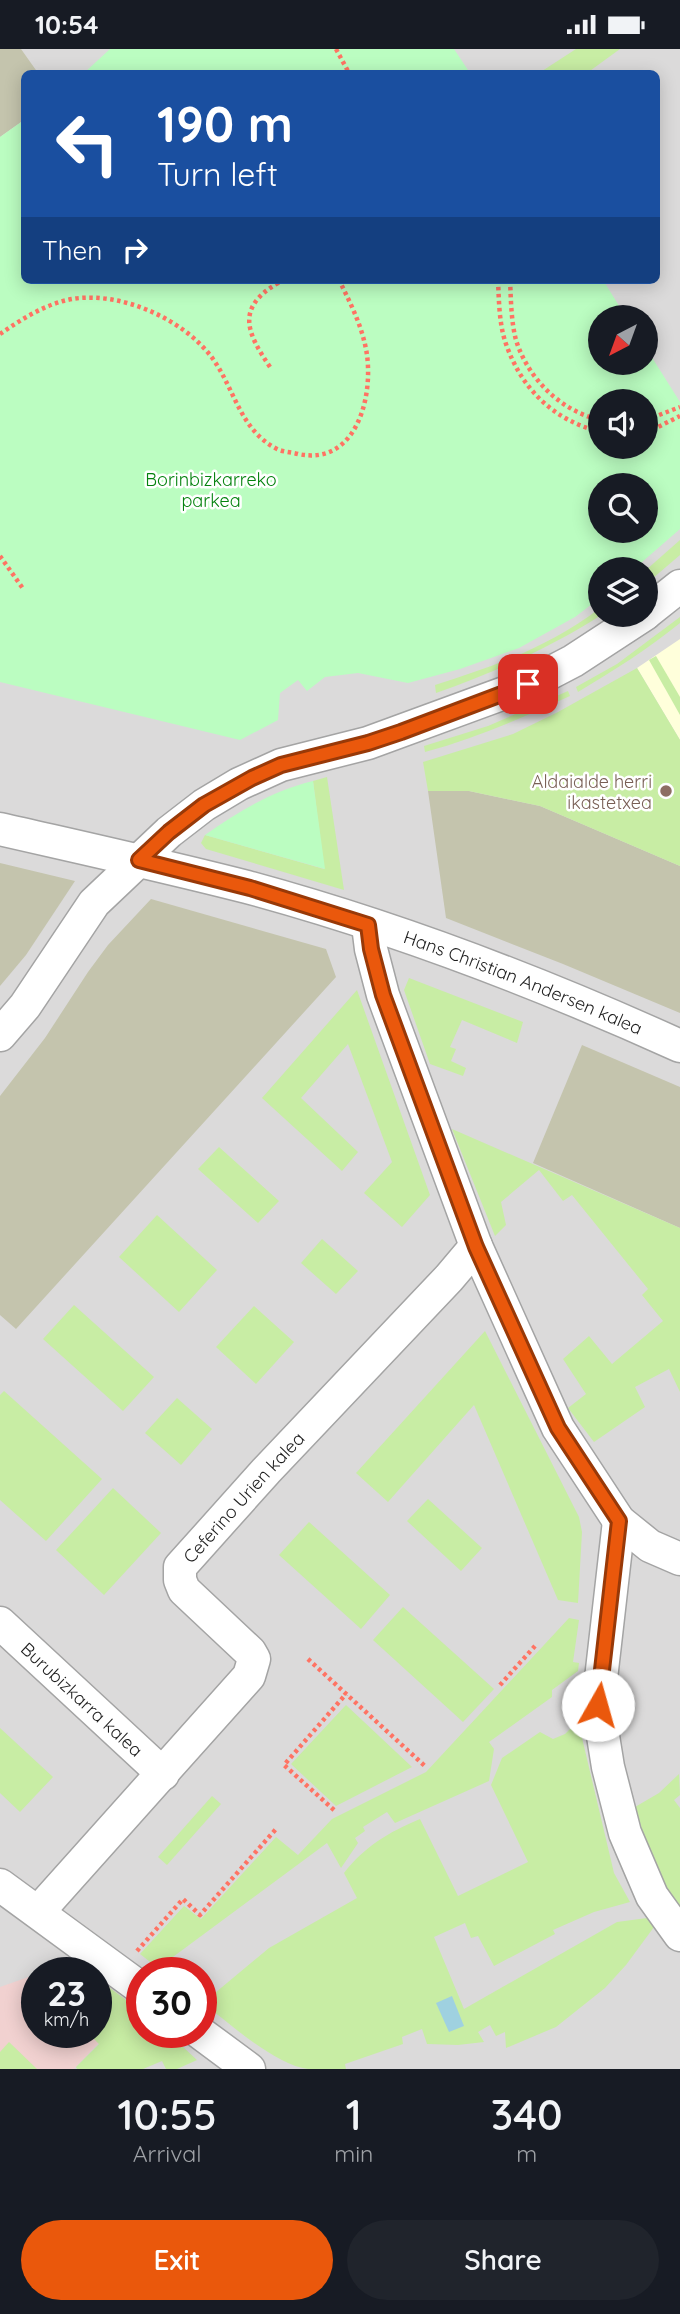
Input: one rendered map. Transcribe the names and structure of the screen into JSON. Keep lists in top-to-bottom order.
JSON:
{
  "streets": {
    "street": ["Hans Christian Andersen kalea", "Ceferino Urien kalea", "Burubizkarra kalea"]
  },
  "crossings": [
    ["Ceferino Urien kalea", "Burubizkarra kalea"]
  ],
  "parks": ["Borinbizkarreko parkea"],
  "places": ["Aldaialde herri ikastetxea"],
  "north": "bottom left",
  "page": {
    "status": "10:54",
    "turn": ["190 m", "Turn left"],
    "then": "Then",
    "speed": "23 km/h",
    "limit": "30",
    "eta": [
      "10:55",
      "Arrival",
      "1",
      "min",
      "340",
      "m"
    ],
    "buttons": ["Exit", "Share"]
  }
}
